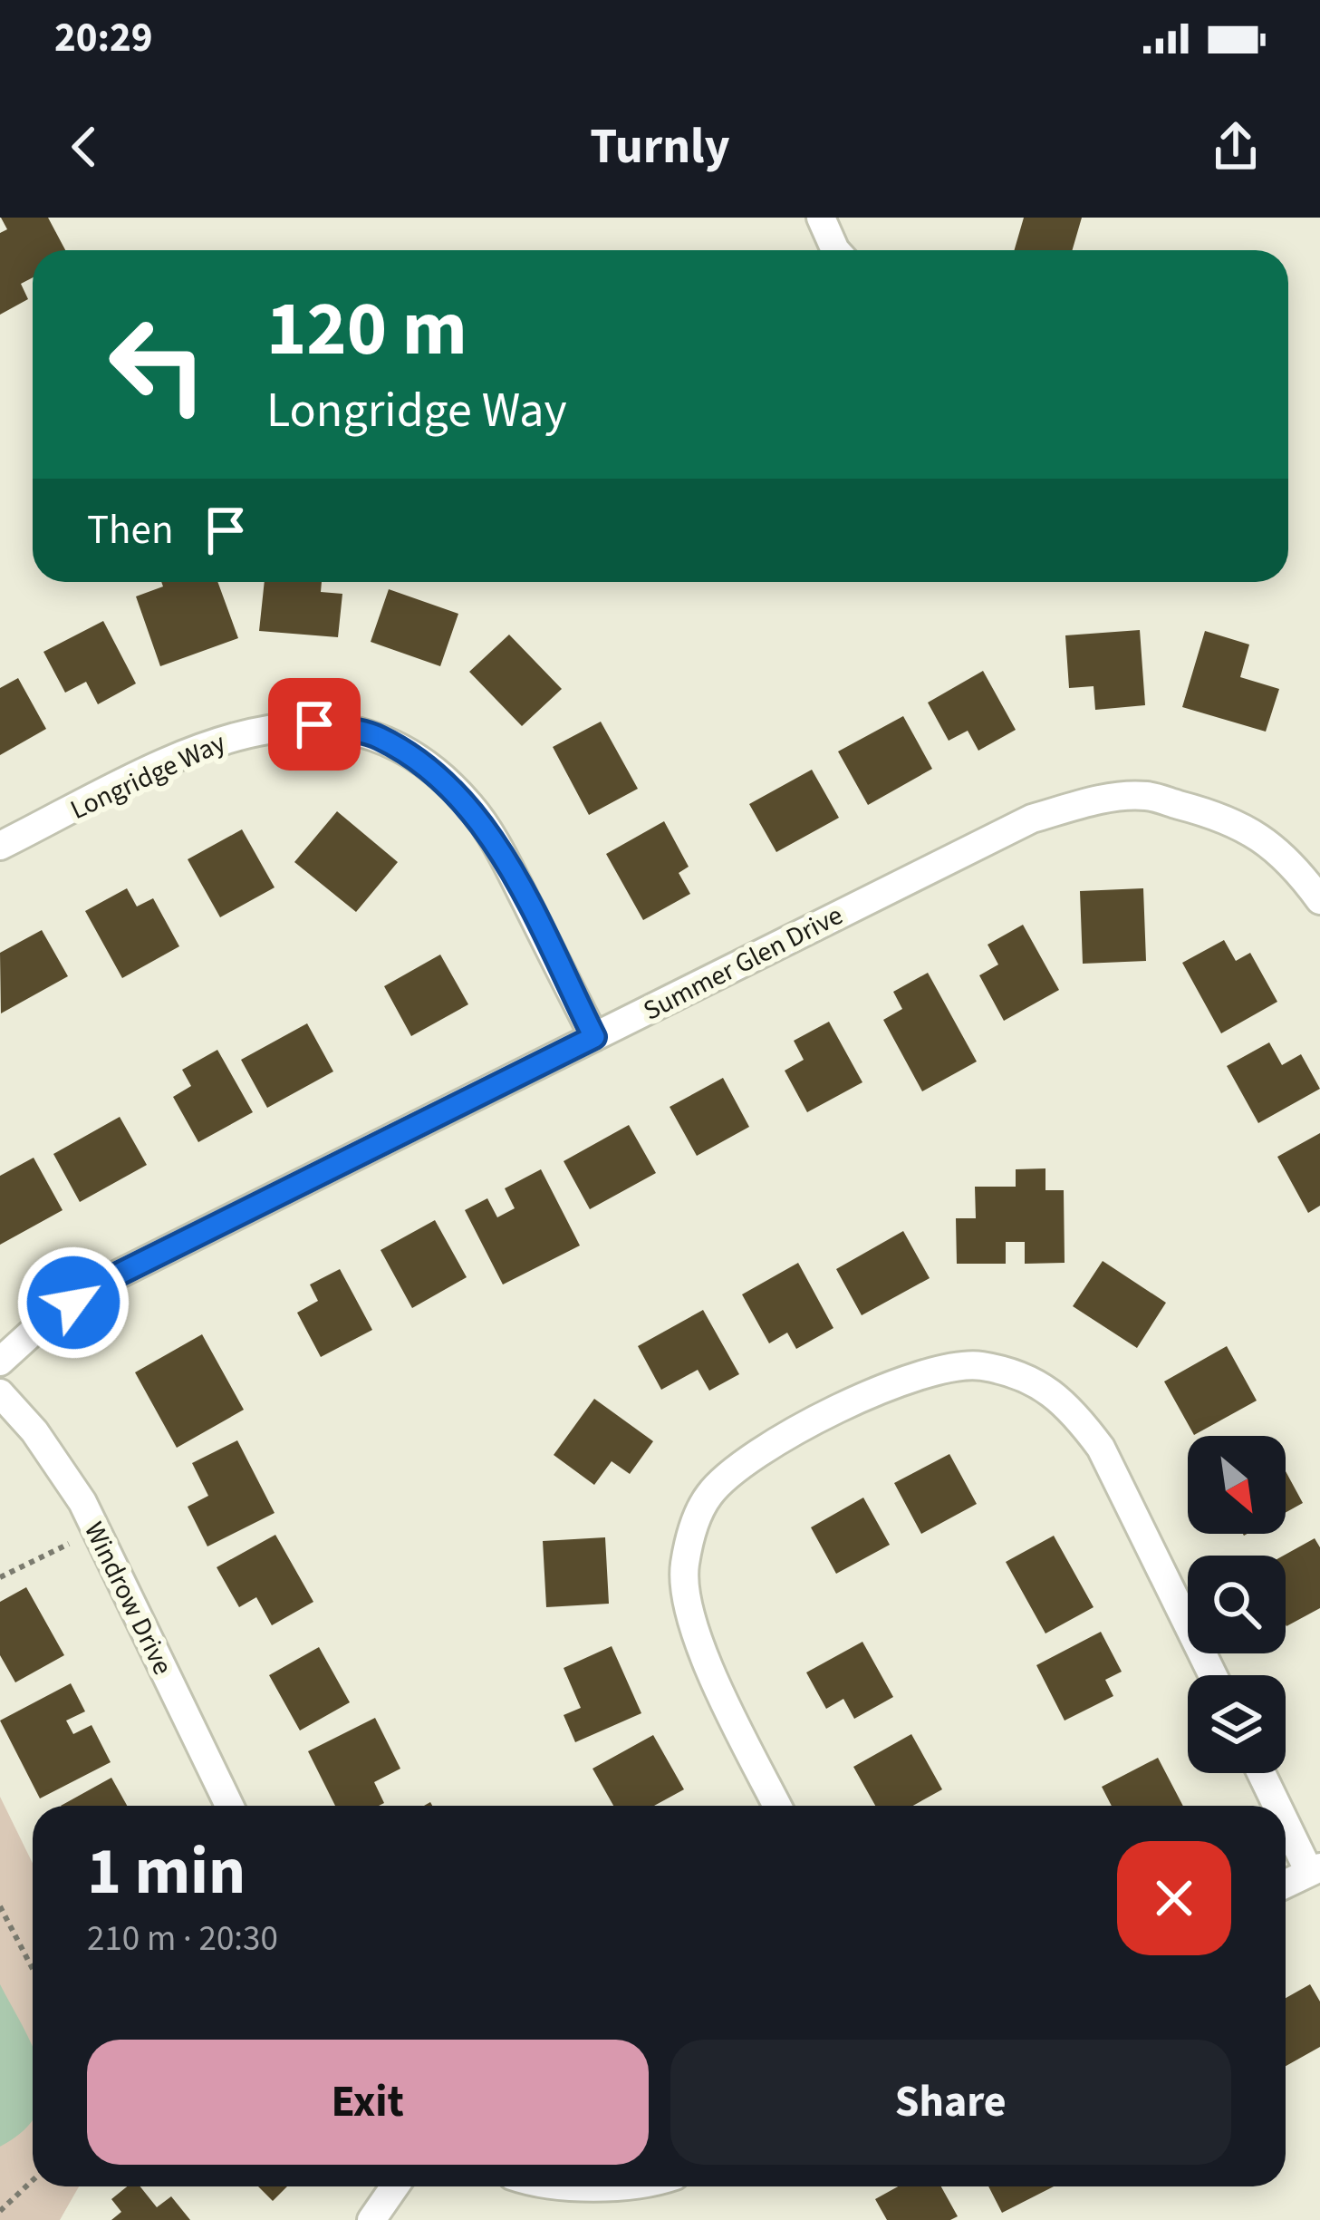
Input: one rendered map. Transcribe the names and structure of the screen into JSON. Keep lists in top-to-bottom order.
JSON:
{
  "streets": {
    "street": ["Longridge Way", "Summer Glen Drive", "Windrow Drive"]
  },
  "crossings": [
    ["Longridge Way", "Summer Glen Drive"]
  ],
  "north": "bottom right",
  "page": {
    "status": "20:29",
    "header": "Turnly",
    "turn": ["120 m", "Longridge Way"],
    "then": "Then",
    "heading": ["1 min", "210 m · 20:30"],
    "buttons": ["Exit", "Share"]
  }
}
